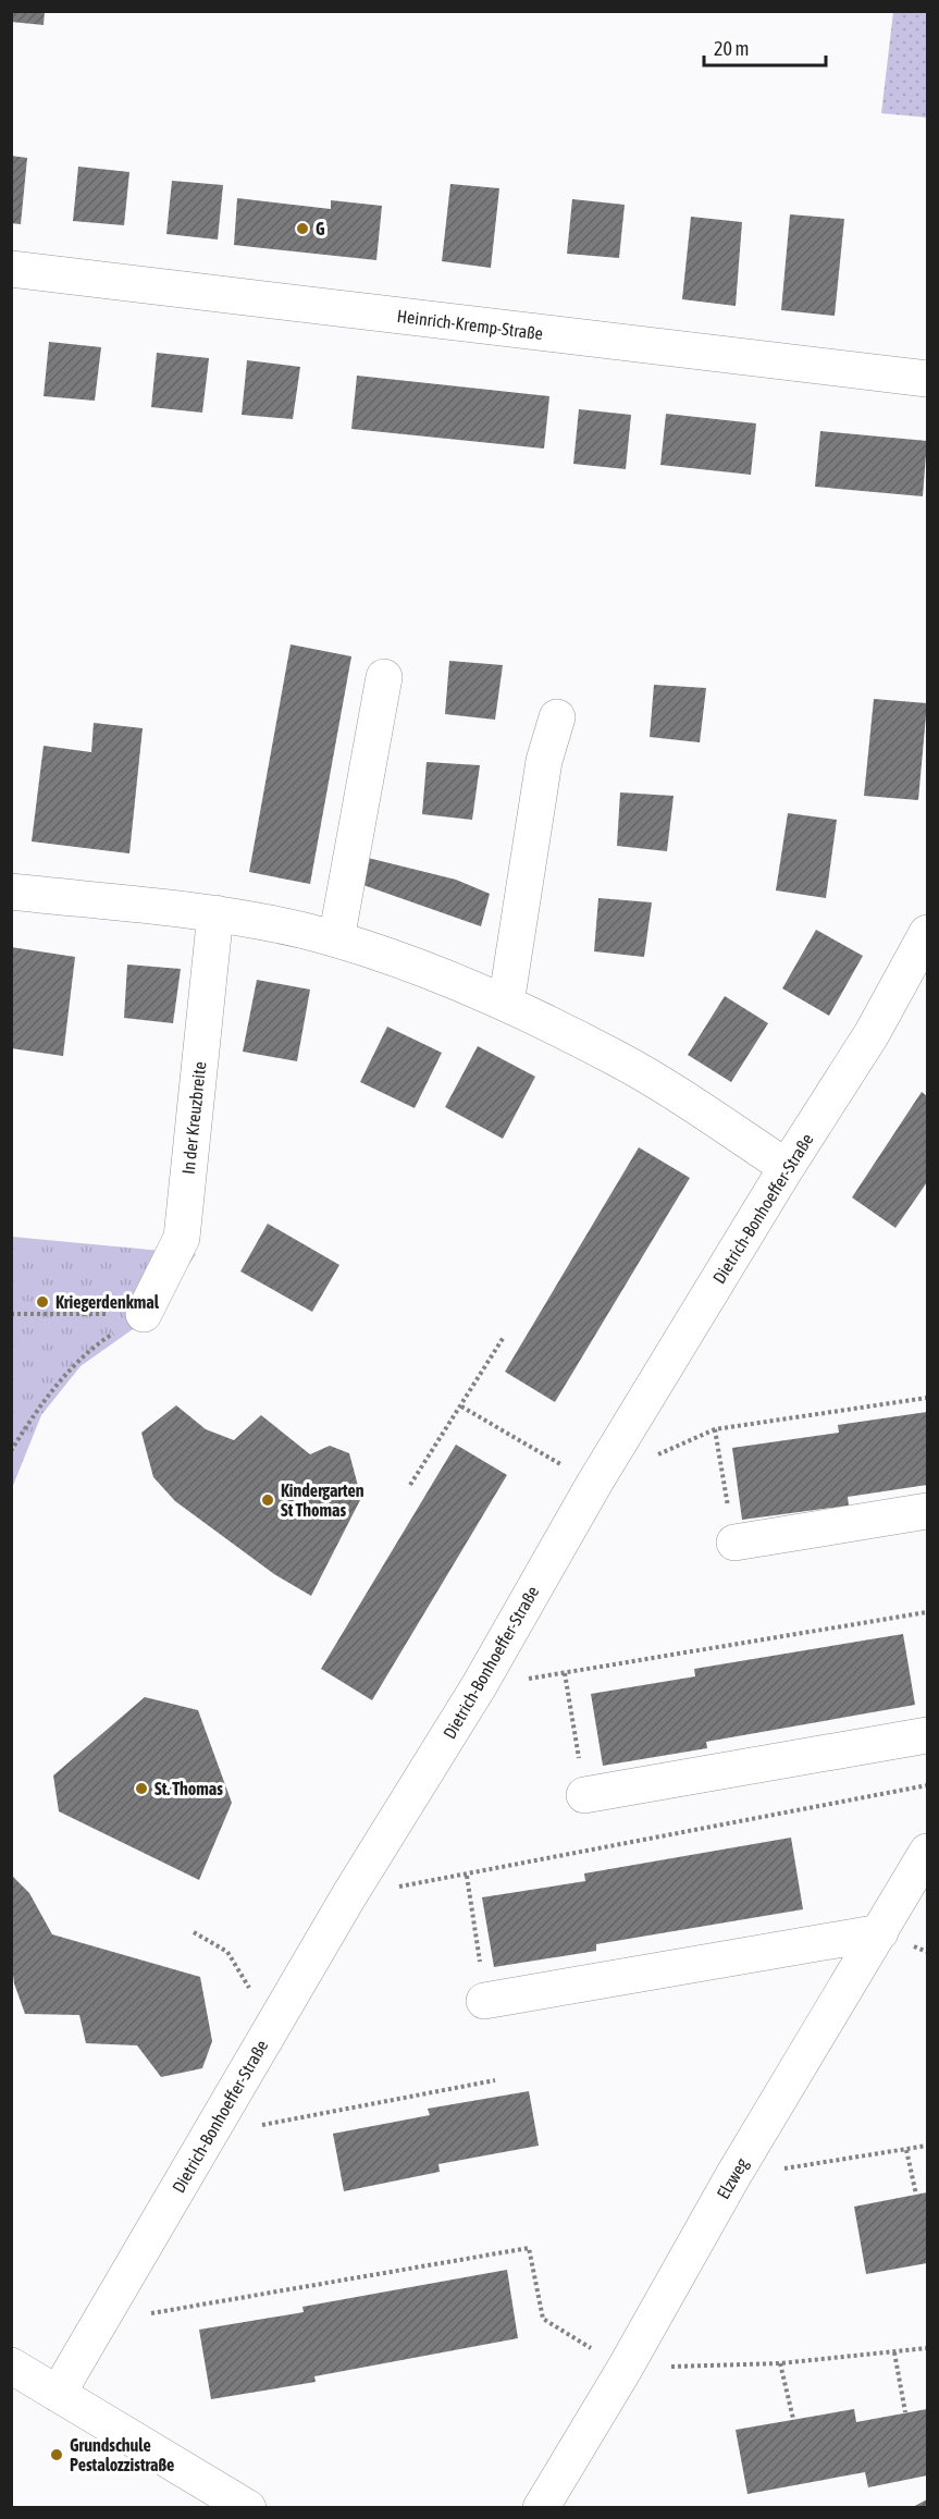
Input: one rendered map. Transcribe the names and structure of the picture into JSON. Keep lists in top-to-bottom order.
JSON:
{
  "streets": {
    "street": [
      "Heinrich-Kremp-Straße",
      "In der Kreuzbreite",
      "Dietrich-Bonhoeffer-Straße",
      "Elzweg"
    ]
  },
  "places": [
    "G",
    "Kriegerdenkmal",
    "Kindergarten St Thomas",
    "St. Thomas",
    "Grundschule Pestalozzistraße"
  ],
  "scale_bar": "20 m"
}
